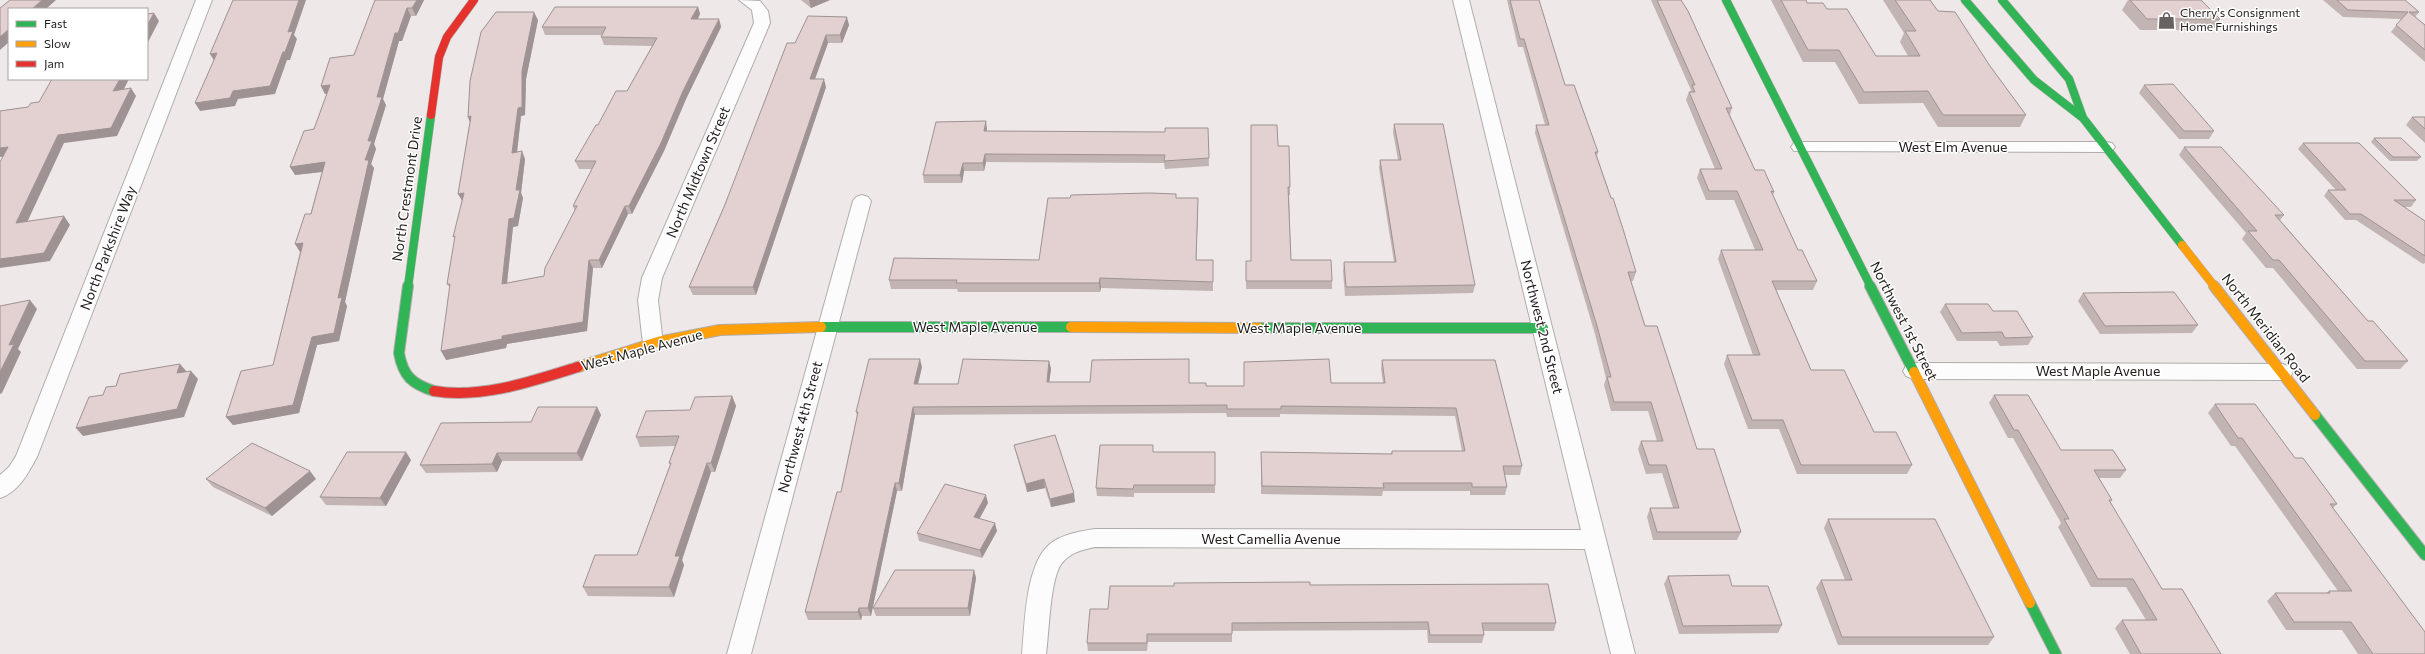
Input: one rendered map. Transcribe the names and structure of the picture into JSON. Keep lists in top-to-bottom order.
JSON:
{
  "streets": {
    "street": [
      "West Elm Avenue",
      "North Midtown Street",
      "North Crestmont Drive",
      "North Parkshire Way",
      "Northwest 1st Street",
      "West Maple Avenue",
      "Northwest 2nd Street",
      "North Meridian Road",
      "Northwest 4th Street",
      "West Camellia Avenue"
    ]
  },
  "crossings": [
    ["West Elm Avenue", "Northwest 1st Street"],
    ["West Elm Avenue", "North Meridian Road"],
    ["North Midtown Street", "West Maple Avenue"],
    ["North Crestmont Drive", "West Maple Avenue"],
    ["Northwest 1st Street", "West Maple Avenue"],
    ["West Maple Avenue", "Northwest 2nd Street"],
    ["West Maple Avenue", "North Meridian Road"],
    ["West Maple Avenue", "Northwest 4th Street"],
    ["Northwest 2nd Street", "West Camellia Avenue"]
  ],
  "places": {
    "shop": ["Cherry's Consignment Home Furnishings"]
  },
  "legend": ["Fast", "Slow", "Jam"]
}
